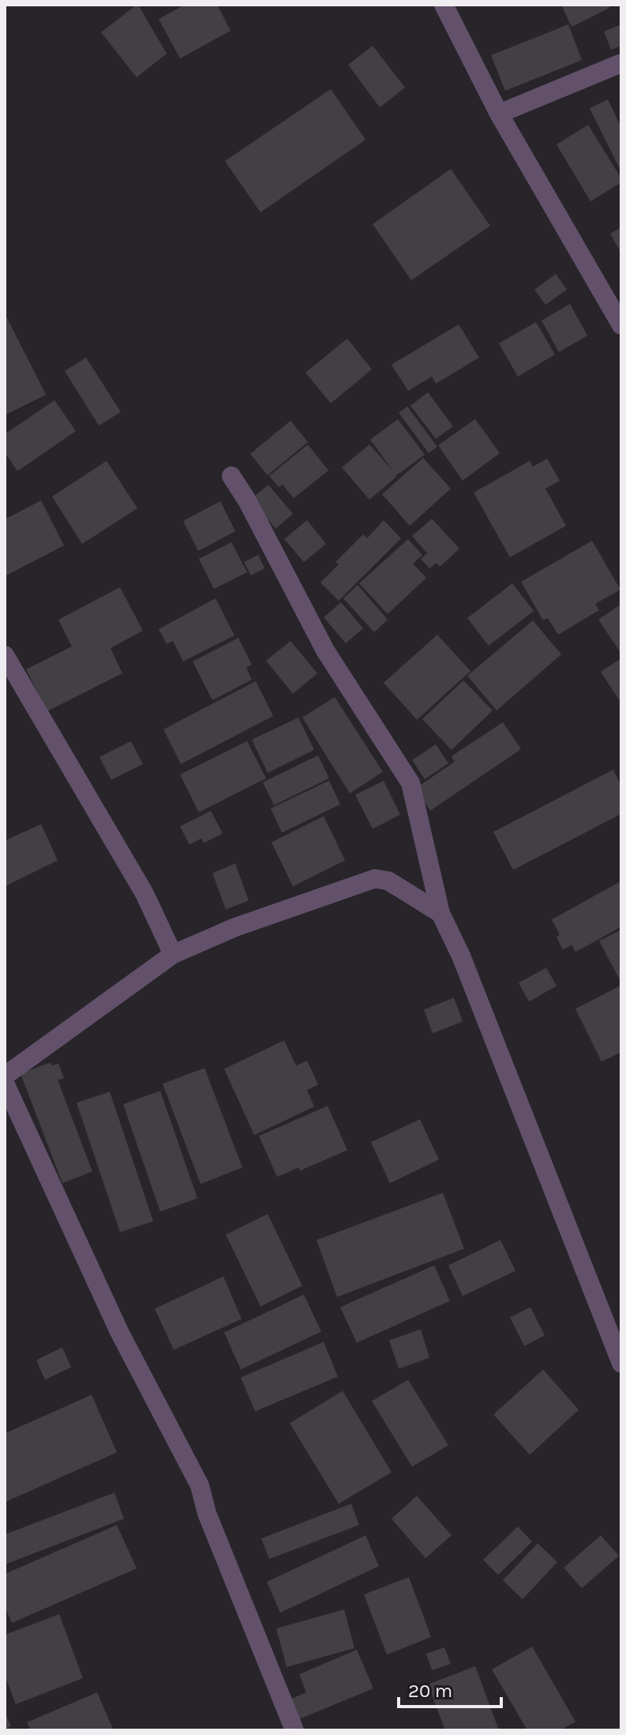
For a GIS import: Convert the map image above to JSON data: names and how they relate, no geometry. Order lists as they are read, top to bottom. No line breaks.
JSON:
{"scale_bar":"20 m"}
